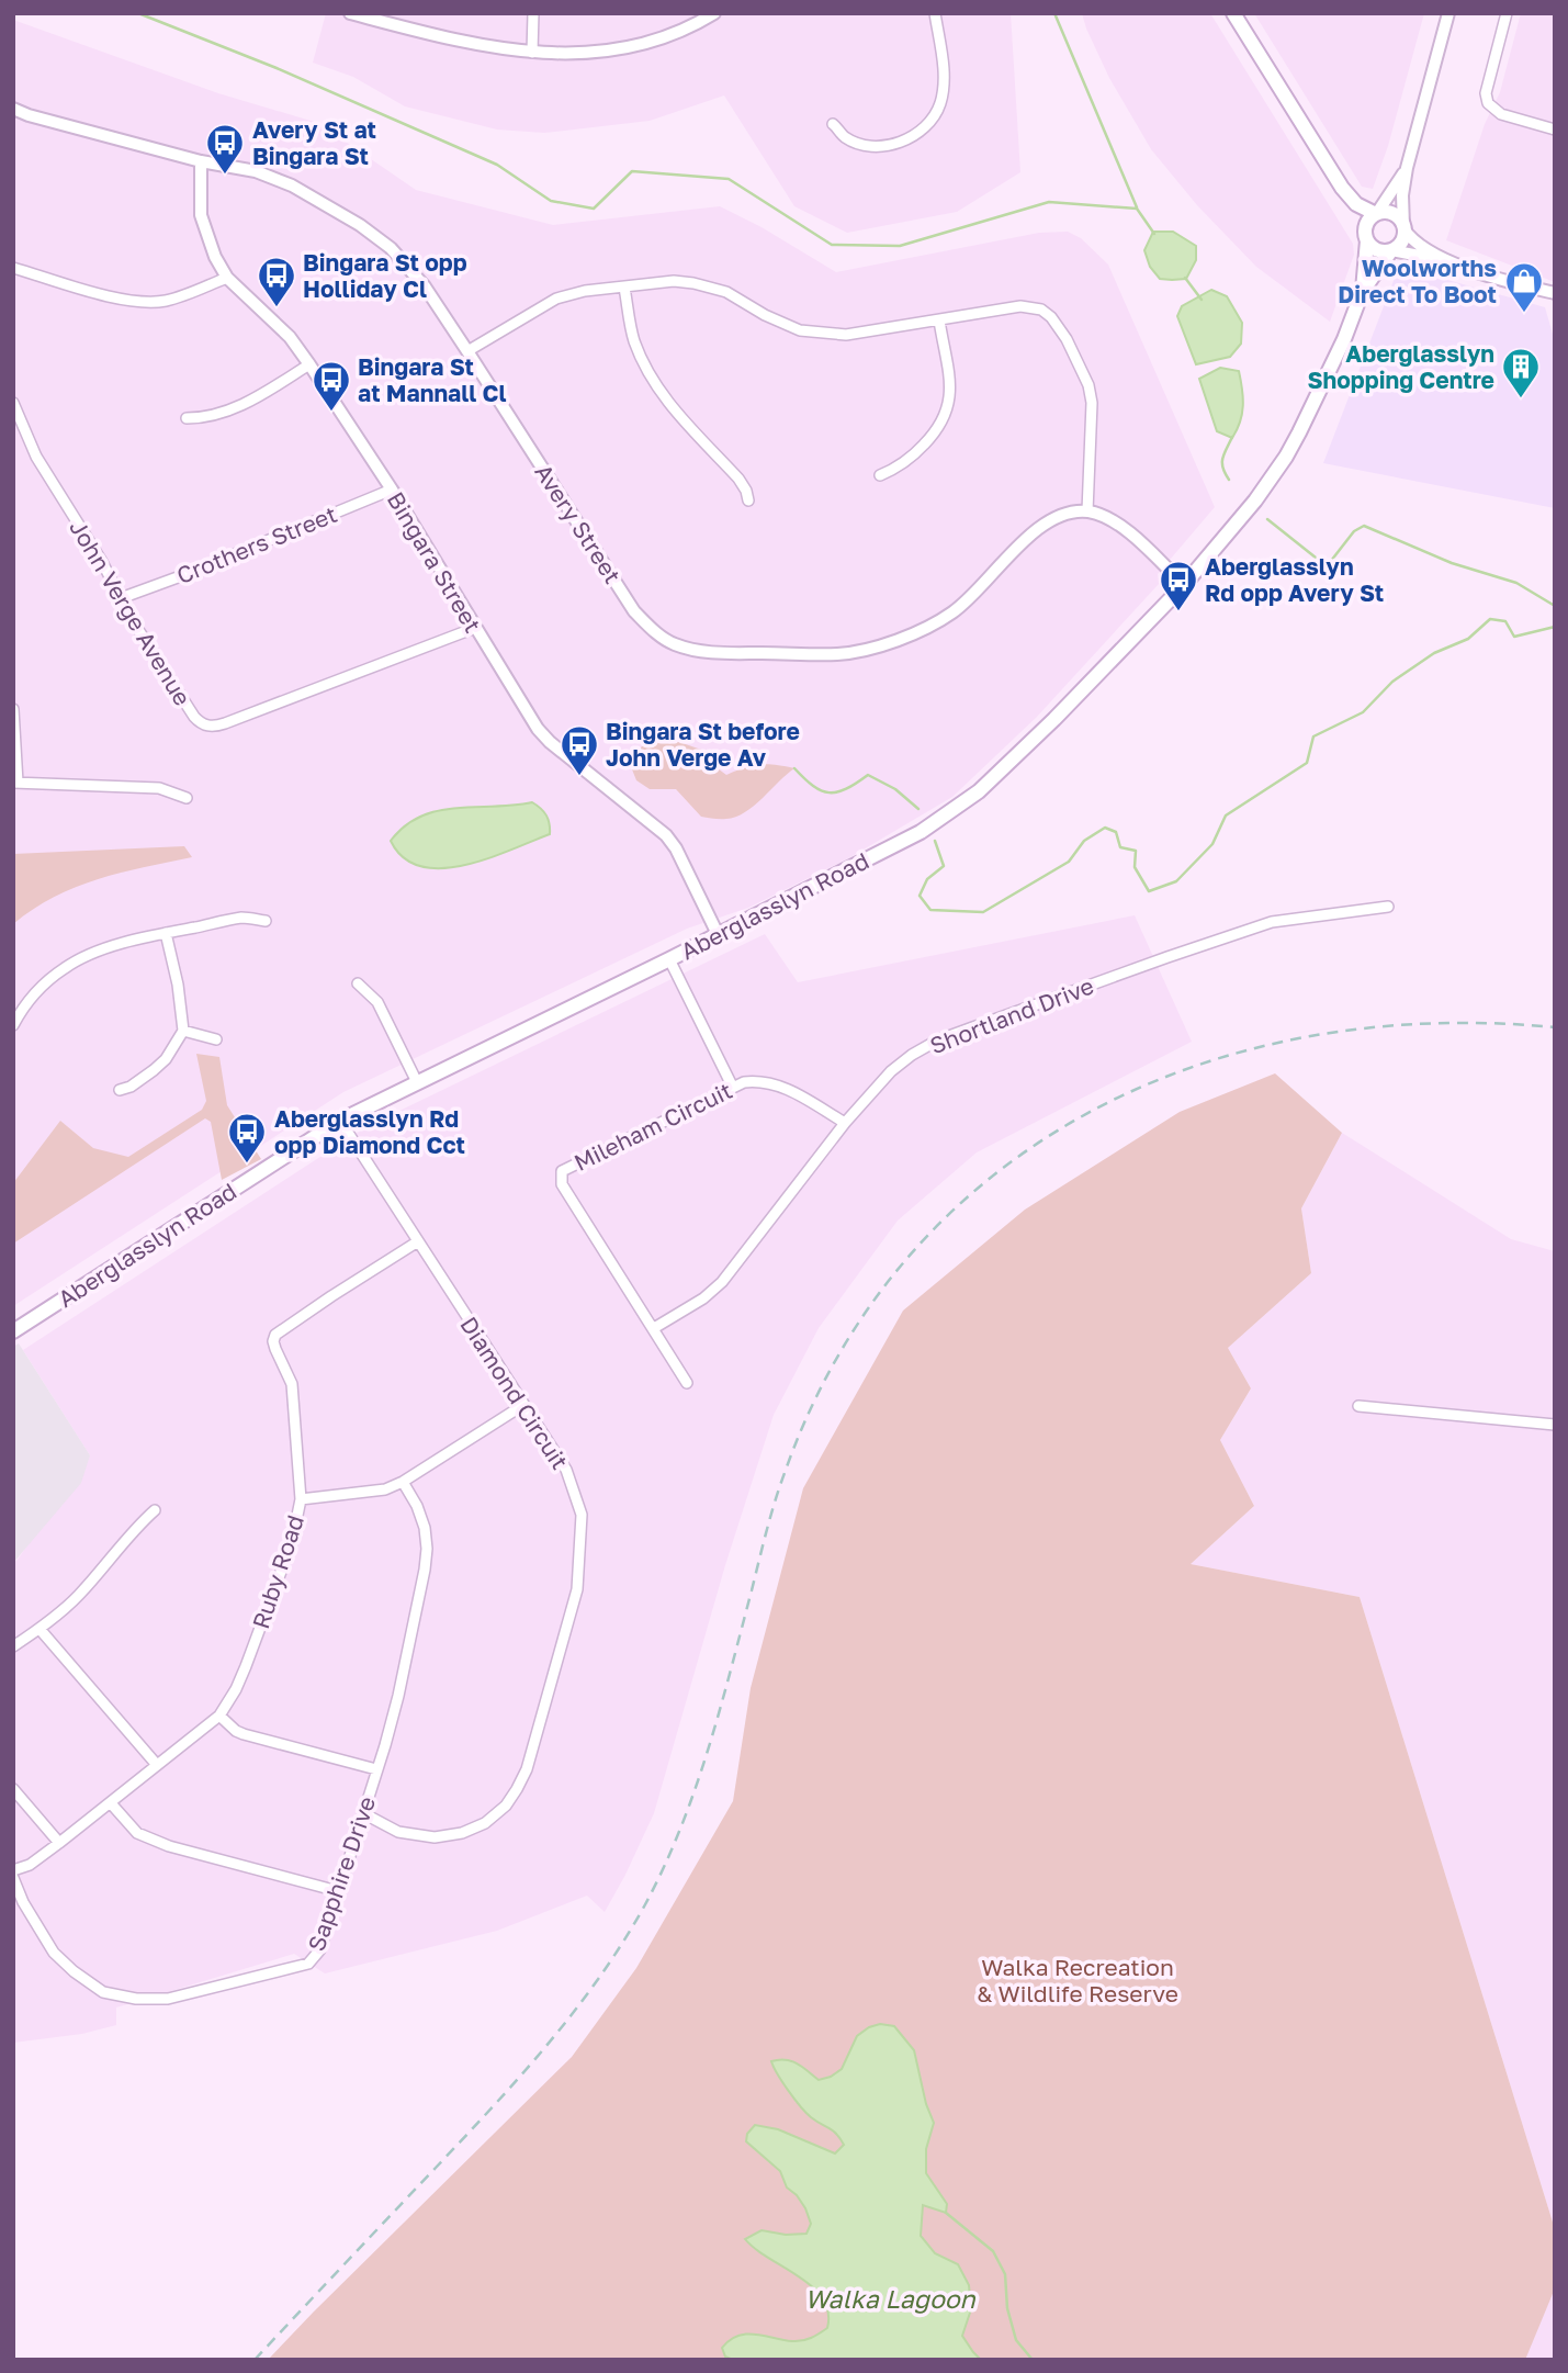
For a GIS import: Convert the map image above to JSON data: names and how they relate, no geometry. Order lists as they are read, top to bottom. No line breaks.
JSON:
{"streets":{"main road":["Aberglasslyn Road"],"street":["Avery Street","Crothers Street","Bingara Street","John Verge Avenue","Shortland Drive","Mileham Circuit","Diamond Circuit","Ruby Road","Sapphire Drive"]},"crossings":[["Avery Street","Bingara Street"],["Crothers Street","Bingara Street"],["Crothers Street","John Verge Avenue"],["Bingara Street","John Verge Avenue"],["Bingara Street","Aberglasslyn Road"],["Aberglasslyn Road","Diamond Circuit"],["Shortland Drive","Mileham Circuit"],["Diamond Circuit","Ruby Road"],["Diamond Circuit","Sapphire Drive"]],"water":["Walka Lagoon"],"parks":["Walka Recreation & Wildlife Reserve"],"places":{"bus stop":["Avery St at Bingara St","Bingara St opp Holliday Cl","Bingara St at Mannall Cl","Aberglasslyn Rd opp Avery St","Bingara St before John Verge Av","Aberglasslyn Rd opp Diamond Cct"],"shop":["Woolworths Direct To Boot"],"building":["Aberglasslyn Shopping Centre"]}}
